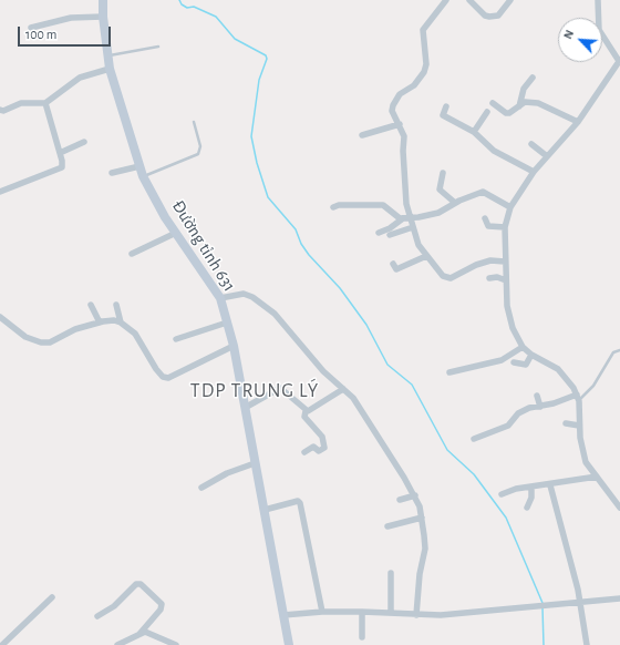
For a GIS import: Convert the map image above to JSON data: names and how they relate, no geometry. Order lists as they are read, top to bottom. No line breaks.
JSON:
{"streets":{"main road":["Đường tỉnh 631"]},"districts":["TDP TRUNG LÝ"],"scale_bar":"100 m","north":"top left"}
